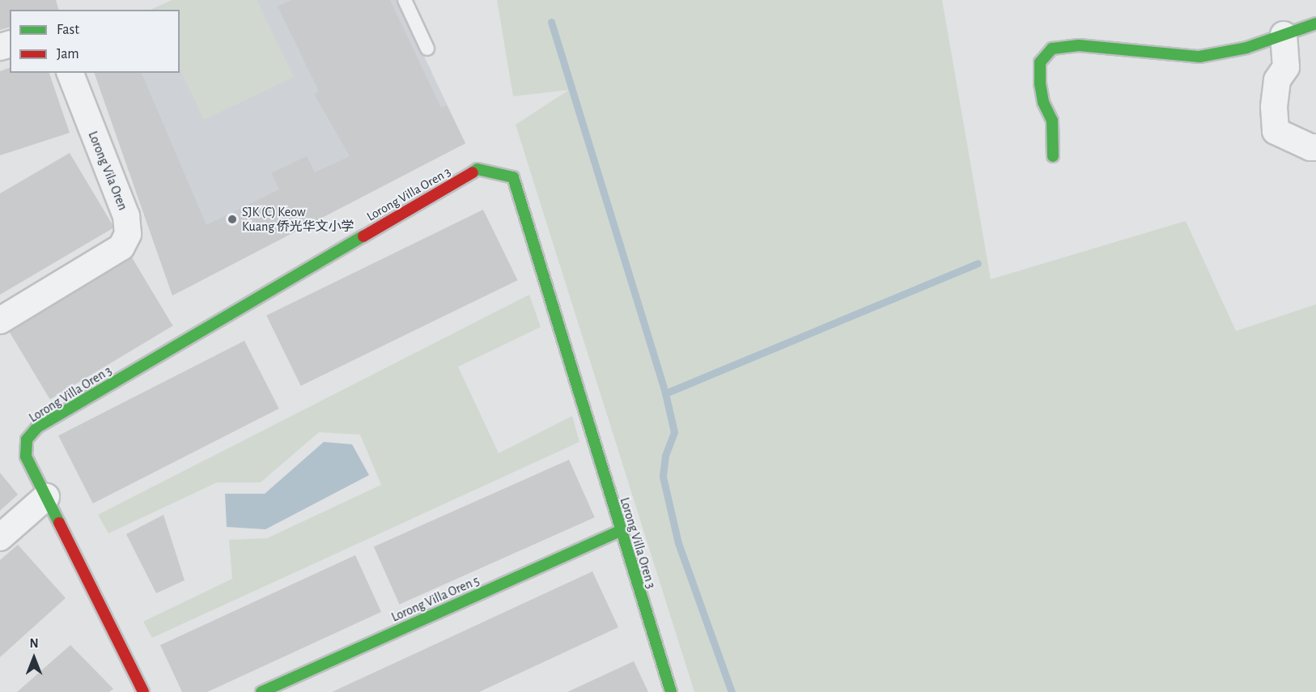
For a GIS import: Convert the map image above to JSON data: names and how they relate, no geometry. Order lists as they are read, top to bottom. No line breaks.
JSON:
{"streets":{"street":["Lorong Vila Oren","Lorong Villa Oren 3","Lorong Villa Oren 5"]},"crossings":[["Lorong Villa Oren 3","Lorong Villa Oren 5"]],"places":["SJK (C) Keow Kuang 侨光华文小学"],"legend":["Fast","Jam"],"north":"top"}
